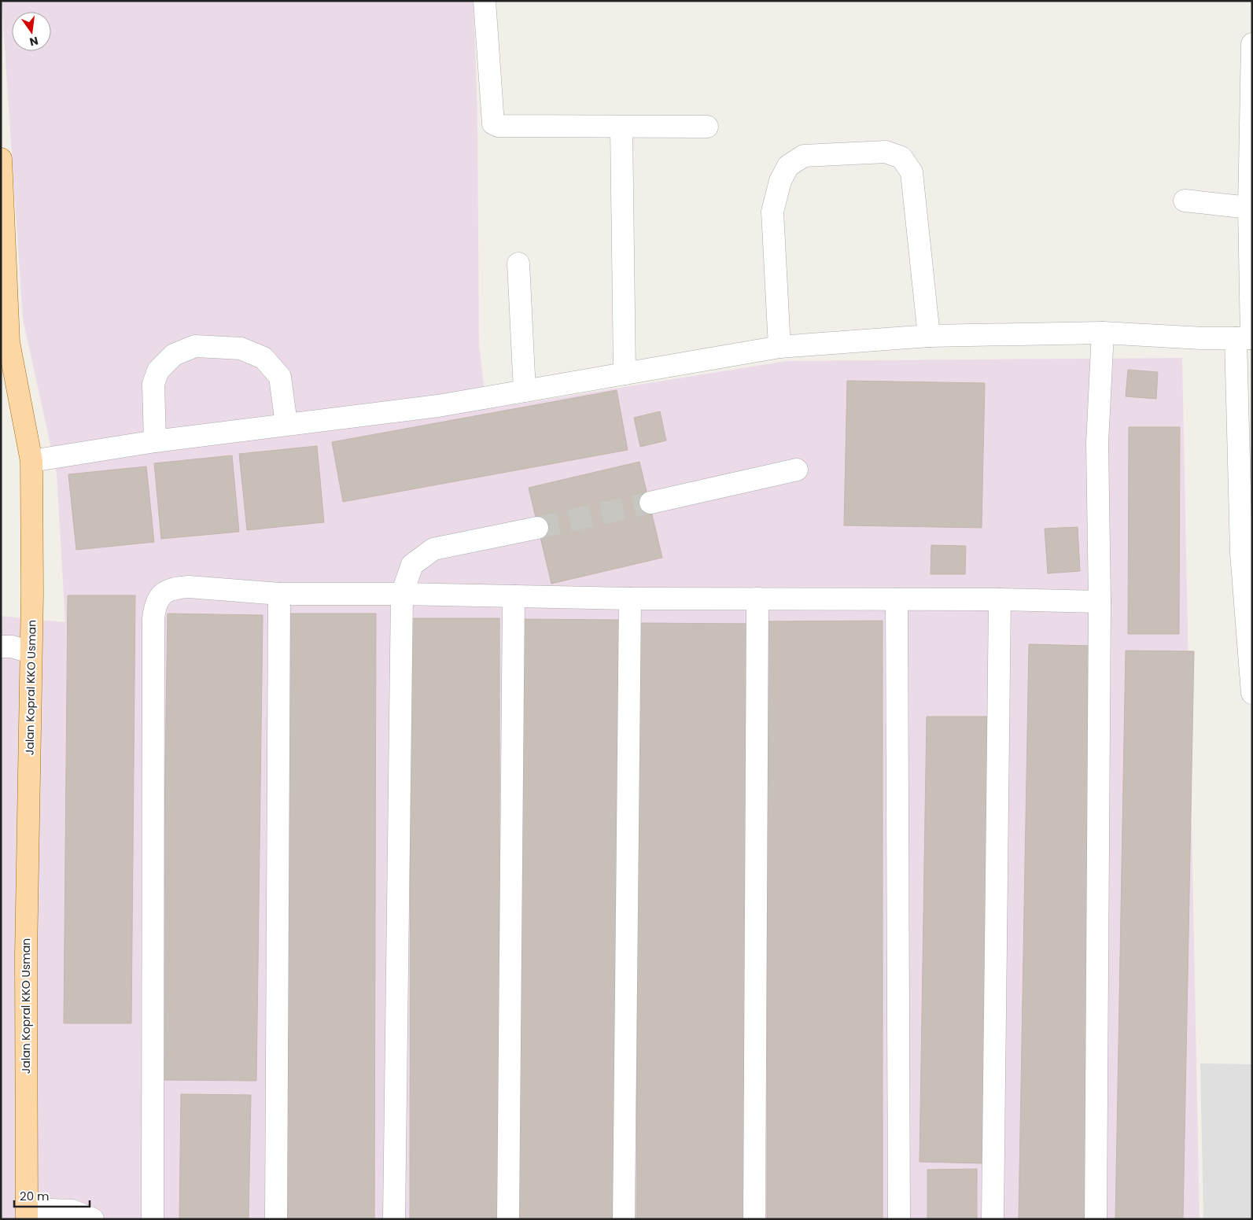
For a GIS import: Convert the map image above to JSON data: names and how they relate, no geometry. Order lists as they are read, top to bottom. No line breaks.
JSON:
{"streets":{"main road":["Jalan Kopral KKO Usman"]},"scale_bar":"20 m","north":"bottom"}
